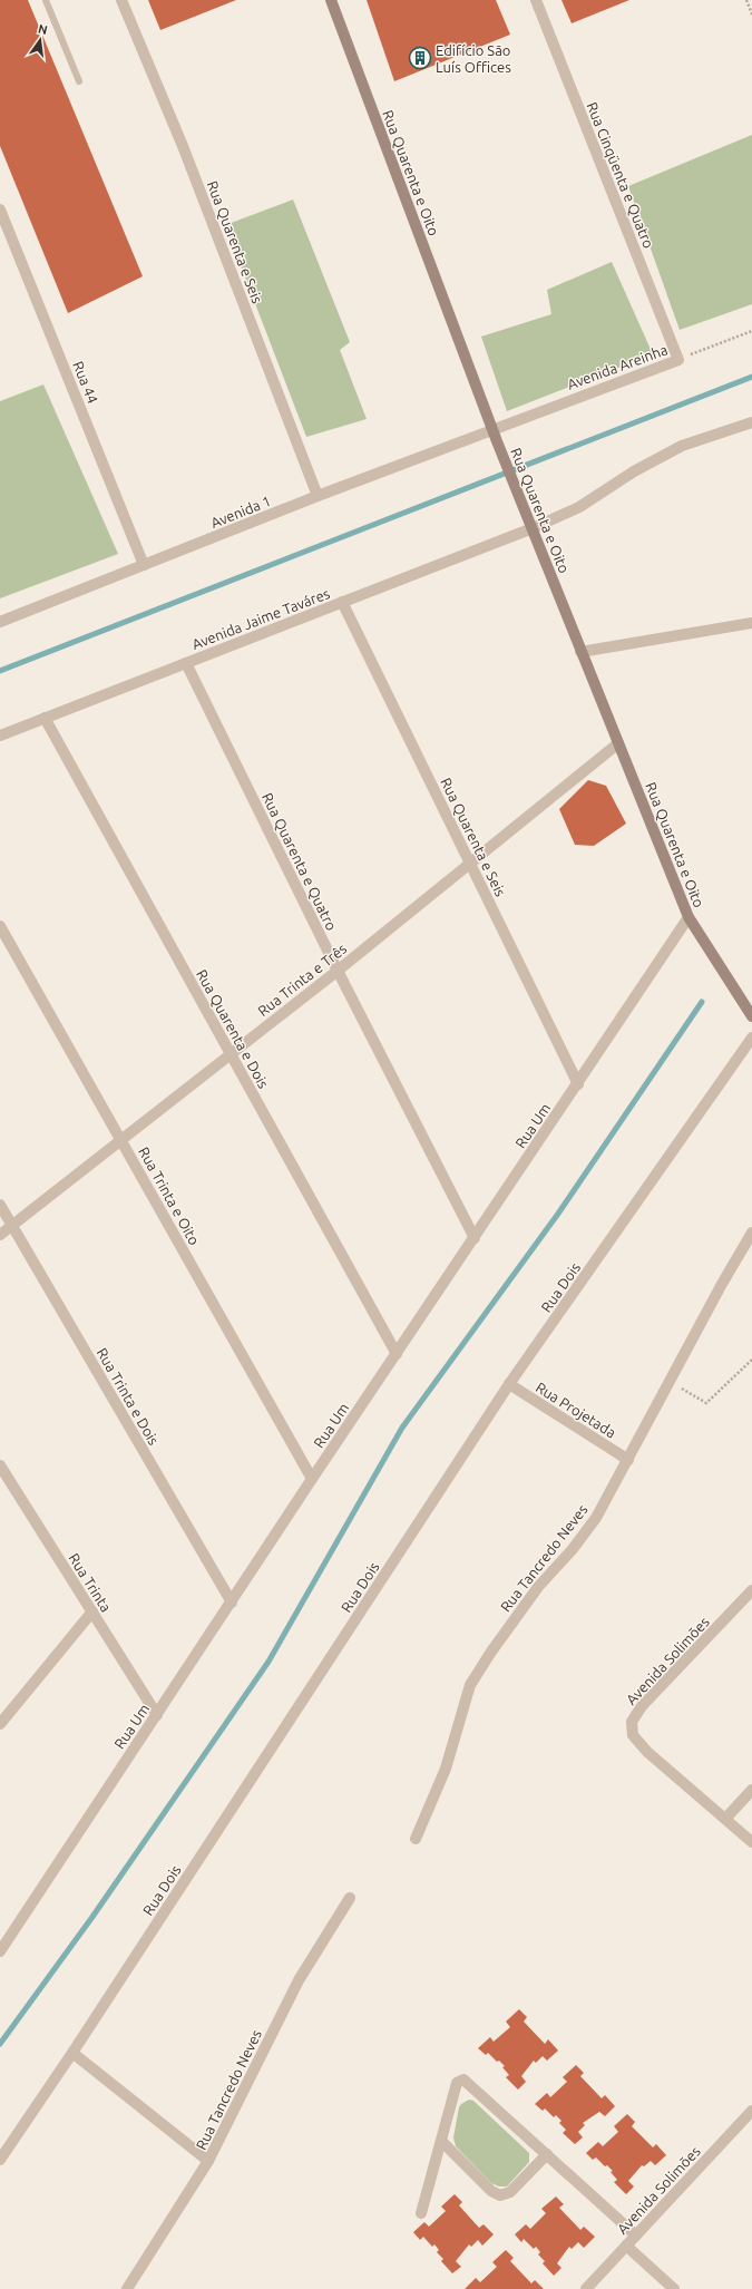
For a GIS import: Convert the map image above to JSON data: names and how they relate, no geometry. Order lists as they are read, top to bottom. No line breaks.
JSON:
{"streets":{"main road":["Rua Quarenta e Oito"],"street":["Rua Cinqüenta e Quatro","Rua Quarenta e Seis","Avenida Areinha","Rua 44","Avenida 1","Avenida Jaime Taváres","Rua Quarenta e Quatro","Rua Trinta e Três","Rua Quarenta e Dois","Rua Um","Rua Trinta e Oito","Rua Dois","Rua Trinta e Dois","Rua Projetada","Rua Tancredo Neves","Rua Trinta","Avenida Solimões"]},"crossings":[["Rua Quarenta e Oito","Avenida Areinha"],["Rua Quarenta e Oito","Avenida 1"],["Rua Quarenta e Oito","Avenida Jaime Taváres"],["Rua Quarenta e Oito","Rua Trinta e Três"],["Rua Quarenta e Oito","Rua Um"],["Rua Cinqüenta e Quatro","Avenida Areinha"],["Rua Quarenta e Seis","Avenida 1"],["Rua Quarenta e Seis","Avenida Jaime Taváres"],["Rua Quarenta e Seis","Rua Trinta e Três"],["Rua Quarenta e Seis","Rua Um"],["Avenida Areinha","Avenida 1"],["Rua 44","Avenida 1"],["Avenida Jaime Taváres","Rua Quarenta e Quatro"],["Avenida Jaime Taváres","Rua Quarenta e Dois"],["Rua Quarenta e Quatro","Rua Trinta e Três"],["Rua Quarenta e Quatro","Rua Um"],["Rua Trinta e Três","Rua Quarenta e Dois"],["Rua Trinta e Três","Rua Trinta e Oito"],["Rua Trinta e Três","Rua Trinta e Dois"],["Rua Quarenta e Dois","Rua Um"],["Rua Um","Rua Trinta e Oito"],["Rua Um","Rua Trinta e Dois"],["Rua Um","Rua Trinta"],["Rua Dois","Rua Projetada"],["Rua Projetada","Rua Tancredo Neves"]],"places":{"building":["Edifício São Luís Offices"]},"north":"top"}
